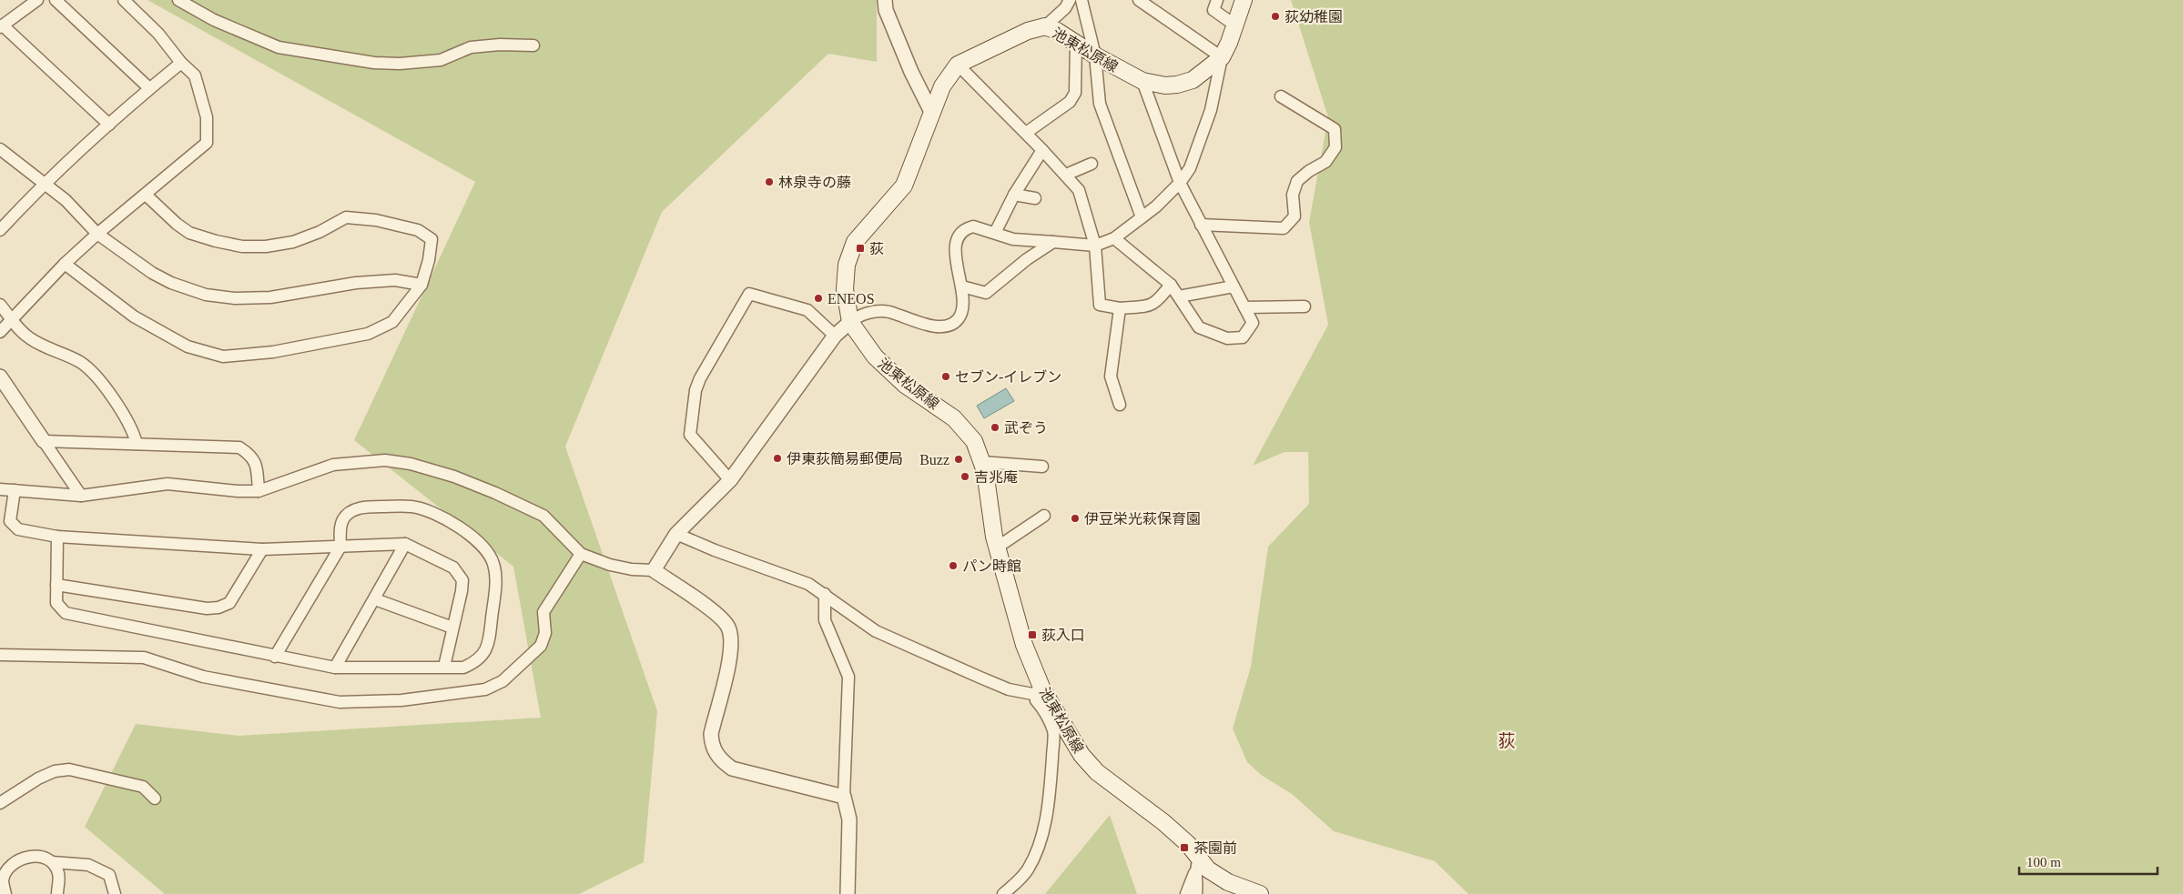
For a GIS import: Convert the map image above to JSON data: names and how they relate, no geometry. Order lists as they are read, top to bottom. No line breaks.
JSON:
{"streets":{"main road":["池東松原線"]},"districts":["荻"],"places":{"other":["荻幼稚園","林泉寺の藤","ENEOS","セブン-イレブン","武ぞう","伊東荻簡易郵便局","Buzz","吉兆庵","伊豆栄光萩保育園","パン時館"],"transit":["荻","荻入口","茶園前"]},"scale_bar":"100 m"}
